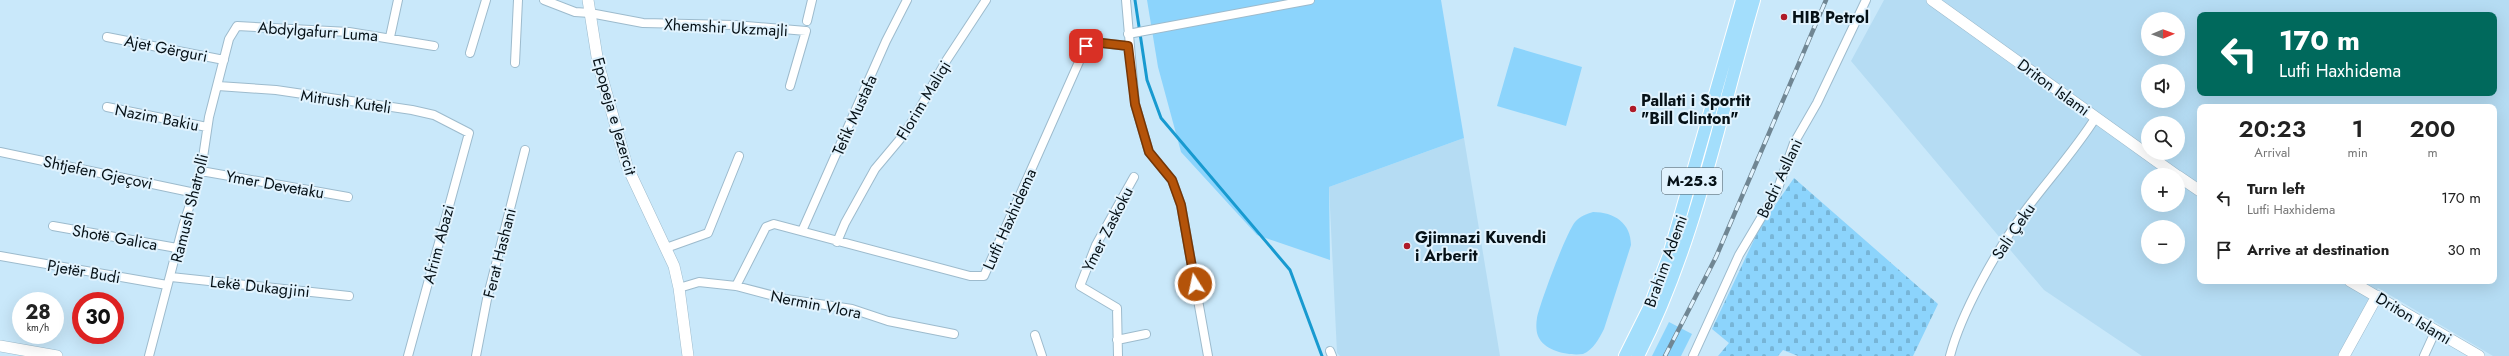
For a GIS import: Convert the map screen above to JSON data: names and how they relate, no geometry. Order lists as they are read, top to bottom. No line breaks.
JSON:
{"streets":{"main road":["M-25.3","Brahim Ademi"],"street":["Xhemshir Ukzmajli","Abdylgafurr Luma","Ajet Gërguri","Driton Islami","Florim Maliqi","Mitrush Kuteli","Tefik Mustafa","Epopeja e Jezercit","Nazim Bakiu","Shtjefen Gjeçovi","Bedri Asllani","Ymer Devetaku","Ramush Shatrolli","Lutfi Haxhidema","Ymer Zaskoku","Sali Çeku","Shotë Galica","Afrim Abazi","Ferat Hashani","Pjetër Budi","Lekë Dukagjini","Nermin Vlora"]},"crossings":[["Xhemshir Ukzmajli","Epopeja e Jezercit"],["Abdylgafurr Luma","Ajet Gërguri"],["Abdylgafurr Luma","Ramush Shatrolli"],["Ajet Gërguri","Ramush Shatrolli"],["Driton Islami","Sali Çeku"],["Florim Maliqi","Lutfi Haxhidema"],["Mitrush Kuteli","Ramush Shatrolli"],["Mitrush Kuteli","Afrim Abazi"],["Tefik Mustafa","Lutfi Haxhidema"],["Epopeja e Jezercit","Nermin Vlora"],["Nazim Bakiu","Ramush Shatrolli"],["Shtjefen Gjeçovi","Ramush Shatrolli"],["Ymer Devetaku","Ramush Shatrolli"],["Ramush Shatrolli","Shotë Galica"],["Ramush Shatrolli","Pjetër Budi"],["Ramush Shatrolli","Lekë Dukagjini"],["Lutfi Haxhidema","Nermin Vlora"]],"places":["HIB Petrol","Pallati i Sportit \"Bill Clinton\"","Gjimnazi Kuvendi i Arberit"],"north":"right","page":{"map_buttons":["+","−"],"turn":["170 m","Lutfi Haxhidema"],"eta":["20:23","Arrival","1","min","200","m"],"list":[{"name":"Turn left","note":"Lutfi Haxhidema","value":"170 m"},{"name":"Arrive at destination","value":"30 m"}],"speed":"28 km/h","limit":"30"}}
